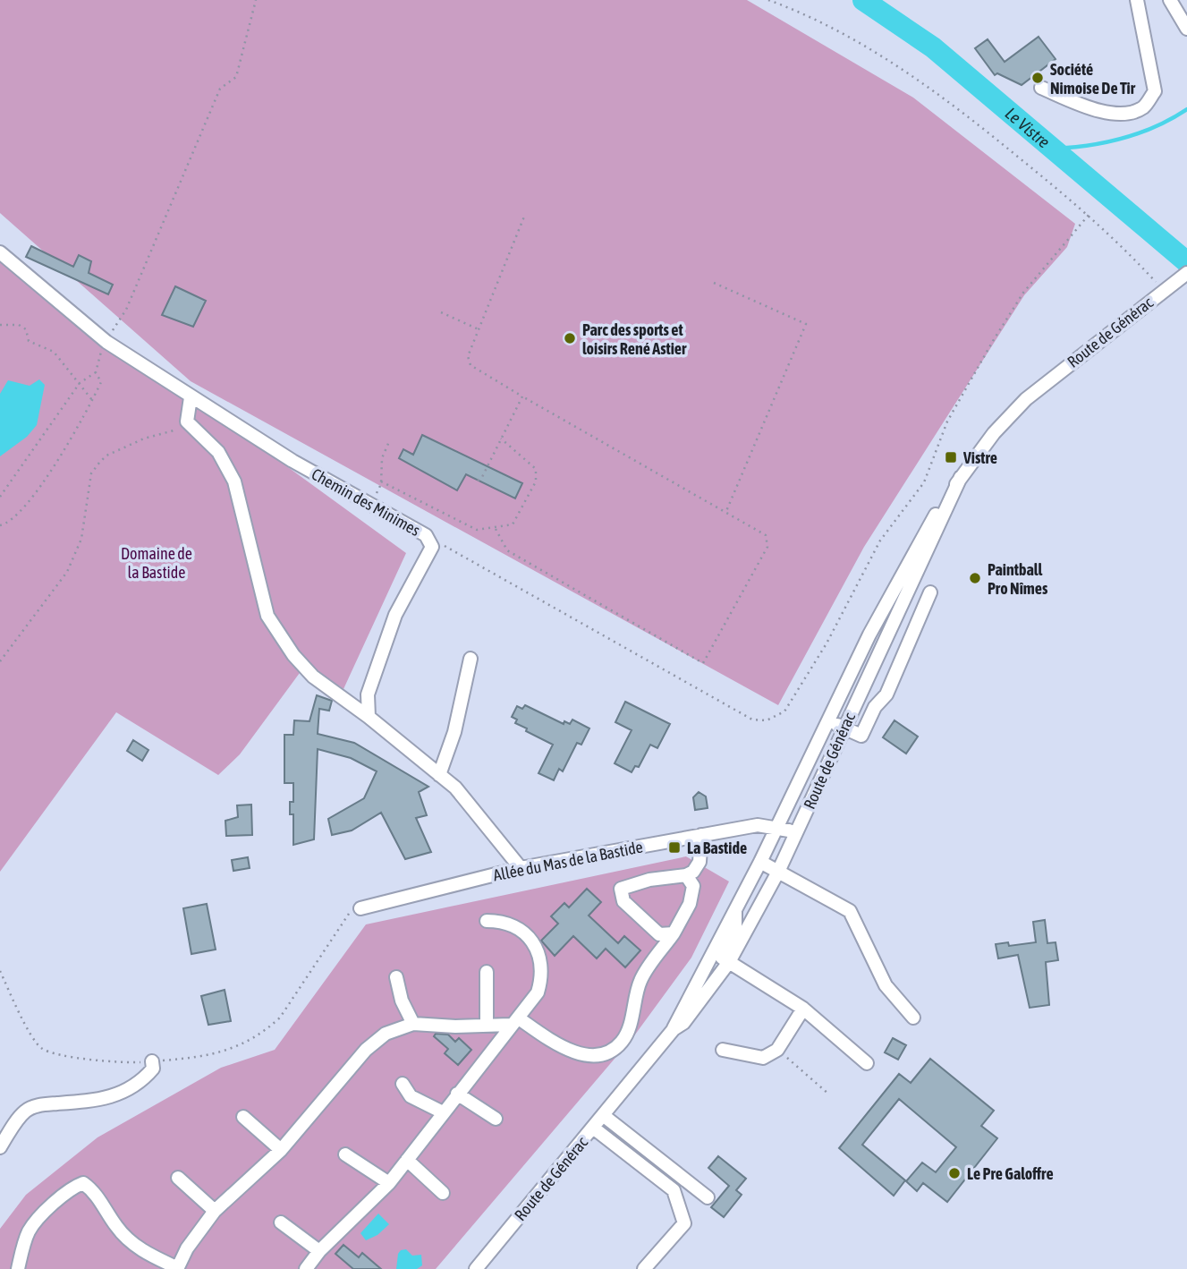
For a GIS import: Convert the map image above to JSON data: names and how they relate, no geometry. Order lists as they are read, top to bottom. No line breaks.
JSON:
{"streets":{"street":["Route de Générac","Chemin des Minimes","Allée du Mas de la Bastide"]},"crossings":[["Route de Générac","Allée du Mas de la Bastide"]],"water":["Le Vistre"],"parks":["Domaine de la Bastide"],"places":{"other":["Société Nimoise De Tir","Parc des sports et loisirs René Astier","Paintball Pro Nîmes","Le Pre Galoffre"],"transit":["Vistre","La Bastide"]}}
